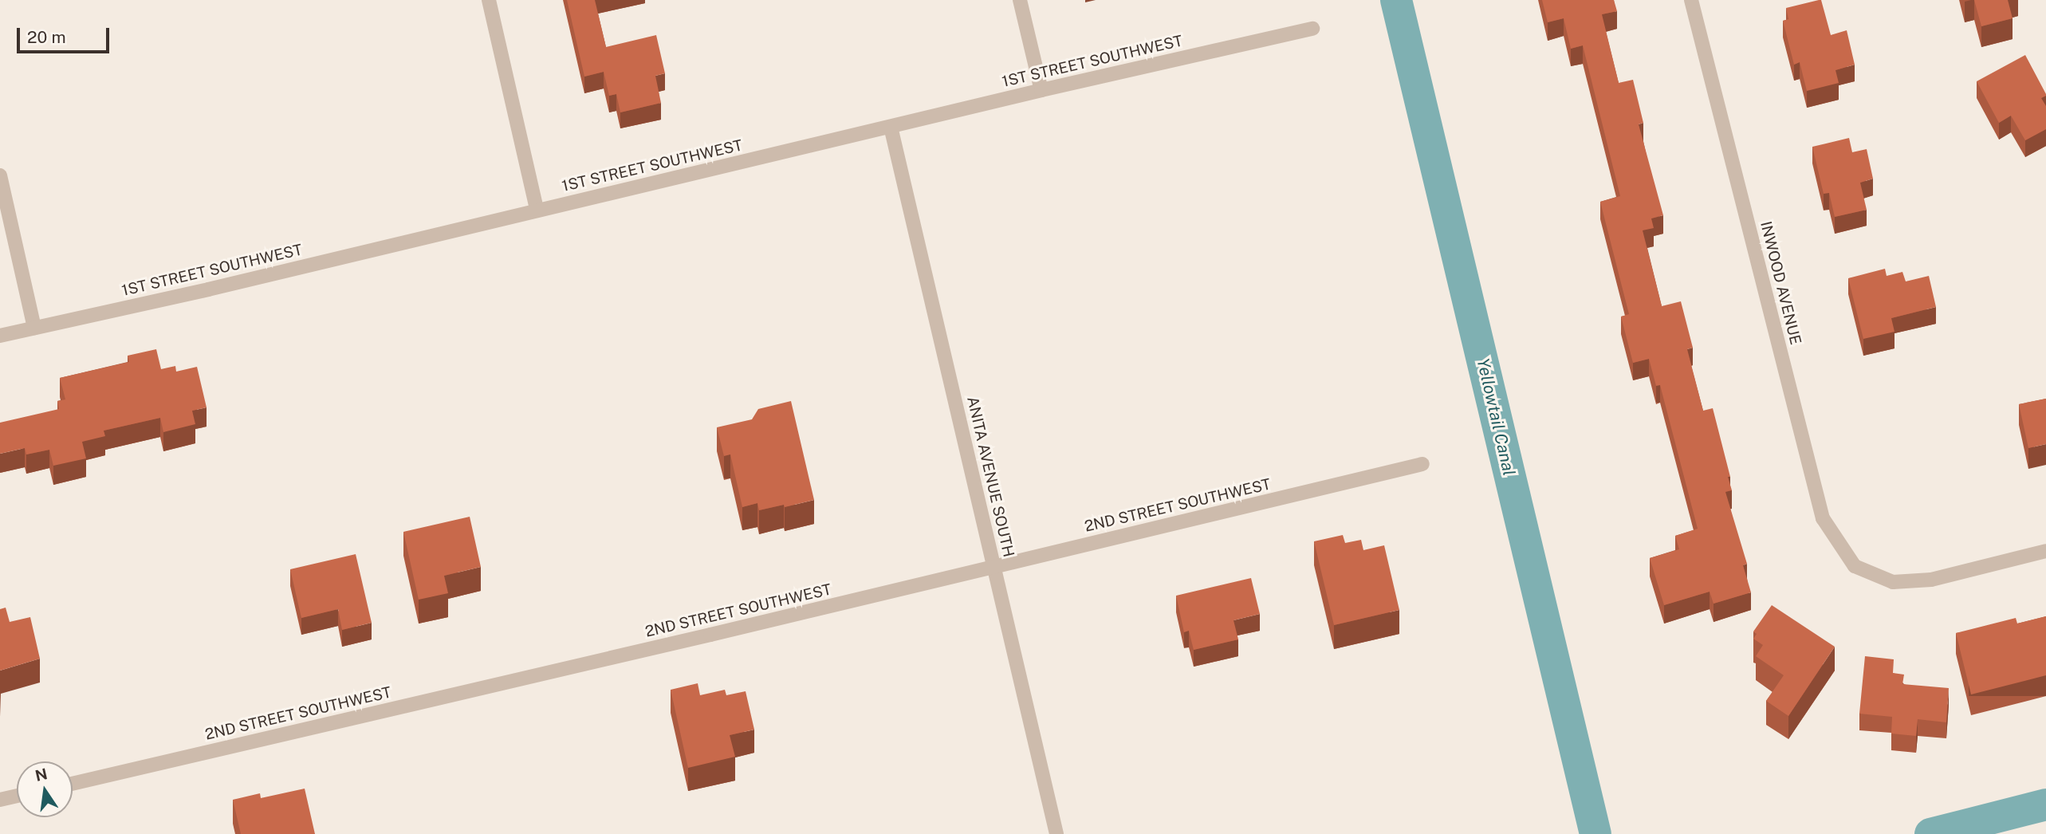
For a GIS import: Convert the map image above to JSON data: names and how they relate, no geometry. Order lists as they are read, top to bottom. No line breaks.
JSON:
{"streets":{"street":["1ST STREET SOUTHWEST","INWOOD AVENUE","ANITA AVENUE SOUTH","2ND STREET SOUTHWEST"]},"crossings":[["1ST STREET SOUTHWEST","ANITA AVENUE SOUTH"],["ANITA AVENUE SOUTH","2ND STREET SOUTHWEST"]],"water":["Yellowtail Canal"],"scale_bar":"20 m","north":"top"}
